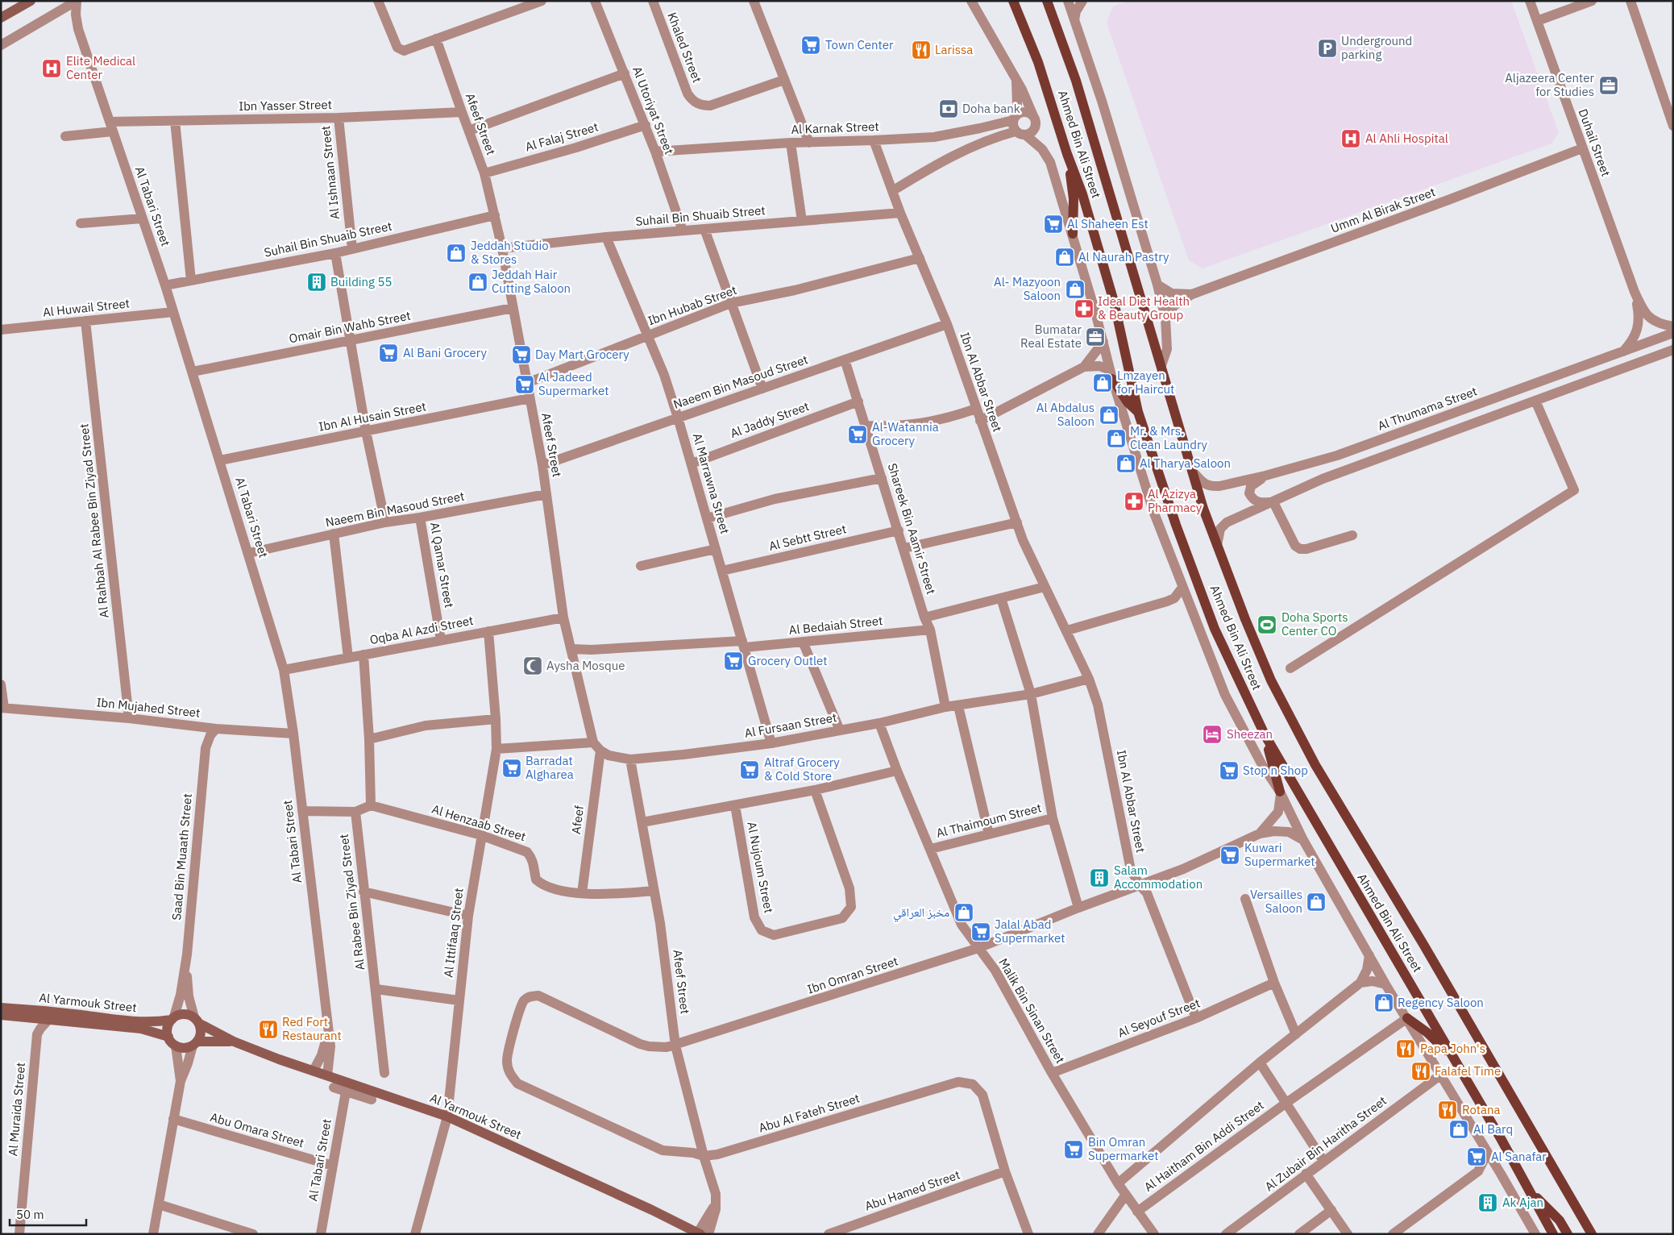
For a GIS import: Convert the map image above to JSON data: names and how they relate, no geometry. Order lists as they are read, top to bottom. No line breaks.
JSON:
{"streets":{"main road":["Ahmed Bin Ali Street"],"street":["Khaled Street","Ibn Yasser Street","Al Utoriyat Street","Afeef Street","Al Karnak Street","Al Falaj Street","Duhail Street","Al Ishnaan Street","Al Tabari Street","Umm Al Birak Street","Suhail Bin Shuaib Street","Ibn Hubab Street","Al Huwail Street","Omair Bin Wahb Street","Naeem Bin Masoud Street","Ibn Al Abbar Street","Al Thumama Street","Ibn Al Husain Street","Al Jaddy Street","Al Marrawna Street","Al Rahbah Al Rabee Bin Ziyad Street","Shareek Bin Aamir Street","Al Sebtt Street","Al Qamar Street","Al Bedaiah Street","Oqba Al Azdi Street","Ibn Mujahed Street","Al Fursaan Street","Afeef","Al Thaimoum Street","Al Henzaab Street","Saad Bin Muaath Street","Al Nujoum Street","Al Rabee Bin Ziyad Street","Al Ittifaaq Street","Ibn Omran Street","Al Yarmouk Street","Malik Bin Sinan Street","Al Seyouf Street","Al Muraida Street","Abu Al Fateh Street","Abu Omara Street","Al Zubair Bin Haritha Street","Al Haitham Bin Addi Street","Abu Hamed Street"]},"crossings":[["Ibn Yasser Street","Afeef Street"],["Ibn Yasser Street","Al Ishnaan Street"],["Ibn Yasser Street","Al Tabari Street"],["Al Utoriyat Street","Al Karnak Street"],["Al Utoriyat Street","Al Falaj Street"],["Al Utoriyat Street","Suhail Bin Shuaib Street"],["Afeef Street","Al Falaj Street"],["Afeef Street","Suhail Bin Shuaib Street"],["Afeef Street","Ibn Hubab Street"],["Afeef Street","Omair Bin Wahb Street"],["Afeef Street","Naeem Bin Masoud Street"],["Afeef Street","Ibn Al Husain Street"],["Afeef Street","Al Bedaiah Street"],["Afeef Street","Oqba Al Azdi Street"],["Afeef Street","Al Fursaan Street"],["Afeef Street","Afeef"],["Afeef Street","Al Henzaab Street"],["Afeef Street","Ibn Omran Street"],["Afeef Street","Al Yarmouk Street"],["Afeef Street","Abu Al Fateh Street"],["Al Karnak Street","Ibn Al Abbar Street"],["Duhail Street","Umm Al Birak Street"],["Duhail Street","Al Thumama Street"],["Ahmed Bin Ali Street","Al Thumama Street"],["Al Ishnaan Street","Suhail Bin Shuaib Street"],["Al Tabari Street","Suhail Bin Shuaib Street"],["Al Tabari Street","Al Huwail Street"],["Al Tabari Street","Omair Bin Wahb Street"],["Al Tabari Street","Naeem Bin Masoud Street"],["Al Tabari Street","Ibn Al Husain Street"],["Al Tabari Street","Oqba Al Azdi Street"],["Al Tabari Street","Ibn Mujahed Street"],["Al Tabari Street","Al Yarmouk Street"],["Al Tabari Street","Abu Omara Street"],["Suhail Bin Shuaib Street","Ibn Al Abbar Street"],["Suhail Bin Shuaib Street","Al Marrawna Street"],["Ibn Hubab Street","Ibn Al Abbar Street"],["Ibn Hubab Street","Al Marrawna Street"],["Al Huwail Street","Al Rahbah Al Rabee Bin Ziyad Street"],["Naeem Bin Masoud Street","Ibn Al Abbar Street"],["Naeem Bin Masoud Street","Al Marrawna Street"],["Naeem Bin Masoud Street","Shareek Bin Aamir Street"],["Naeem Bin Masoud Street","Al Qamar Street"],["Ibn Al Abbar Street","Al Fursaan Street"],["Ibn Al Abbar Street","Ibn Omran Street"],["Ibn Al Abbar Street","Al Seyouf Street"],["Al Jaddy Street","Al Marrawna Street"],["Al Jaddy Street","Shareek Bin Aamir Street"],["Al Marrawna Street","Al Sebtt Street"],["Al Marrawna Street","Al Bedaiah Street"],["Al Marrawna Street","Al Fursaan Street"],["Al Rahbah Al Rabee Bin Ziyad Street","Ibn Mujahed Street"],["Shareek Bin Aamir Street","Al Sebtt Street"],["Shareek Bin Aamir Street","Al Bedaiah Street"],["Shareek Bin Aamir Street","Al Fursaan Street"],["Al Qamar Street","Oqba Al Azdi Street"],["Oqba Al Azdi Street","Al Ittifaaq Street"],["Ibn Mujahed Street","Saad Bin Muaath Street"],["Al Fursaan Street","Afeef"],["Al Fursaan Street","Al Ittifaaq Street"],["Al Fursaan Street","Malik Bin Sinan Street"],["Afeef","Al Henzaab Street"],["Al Thaimoum Street","Malik Bin Sinan Street"],["Al Henzaab Street","Al Ittifaaq Street"],["Saad Bin Muaath Street","Al Yarmouk Street"],["Al Ittifaaq Street","Al Yarmouk Street"],["Ibn Omran Street","Malik Bin Sinan Street"],["Ibn Omran Street","Abu Al Fateh Street"],["Malik Bin Sinan Street","Al Seyouf Street"],["Malik Bin Sinan Street","Al Haitham Bin Addi Street"],["Abu Al Fateh Street","Abu Hamed Street"]],"places":{"supermarket":["Town Center","Al Shaheen Est","Al Bani Grocery","Day Mart Grocery","Al Jadeed Supermarket","Al-Watannia Grocery","Grocery Outlet","Barradat Algharea","Altraf Grocery & Cold Store","Stop n Shop","Kuwari Supermarket","Jalal Abad Supermarket","Bin Omran Supermarket","Al Sanafar"],"parking":["Underground parking"],"restaurant":["Larissa","Red Fort Restaurant","Papa John's","Falafel Time","Rotana"],"hospital":["Elite Medical Center","Al Ahli Hospital"],"office":["Aljazeera Center for Studies","Bumatar Real Estate"],"bank":["Doha bank"],"shop":["Jeddah Studio & Stores","Al Naurah Pastry","Jeddah Hair Cutting Saloon","Al- Mazyoon Saloon","Lmzayen for Haircut","Al Abdalus Saloon","Mr. & Mrs. Clean Laundry","Al Tharya Saloon","Versailles Saloon","مخبز العراقي","Regency Saloon","Al Barq"],"building":["Building 55","Salam Accommodation","Ak Ajan"],"pharmacy":["Ideal Diet Health & Beauty Group","Al Azizya Pharmacy"],"sports":["Doha Sports Center CO"],"mosque":["Aysha Mosque"],"hotel":["Sheezan"]},"scale_bar":"50 m"}
